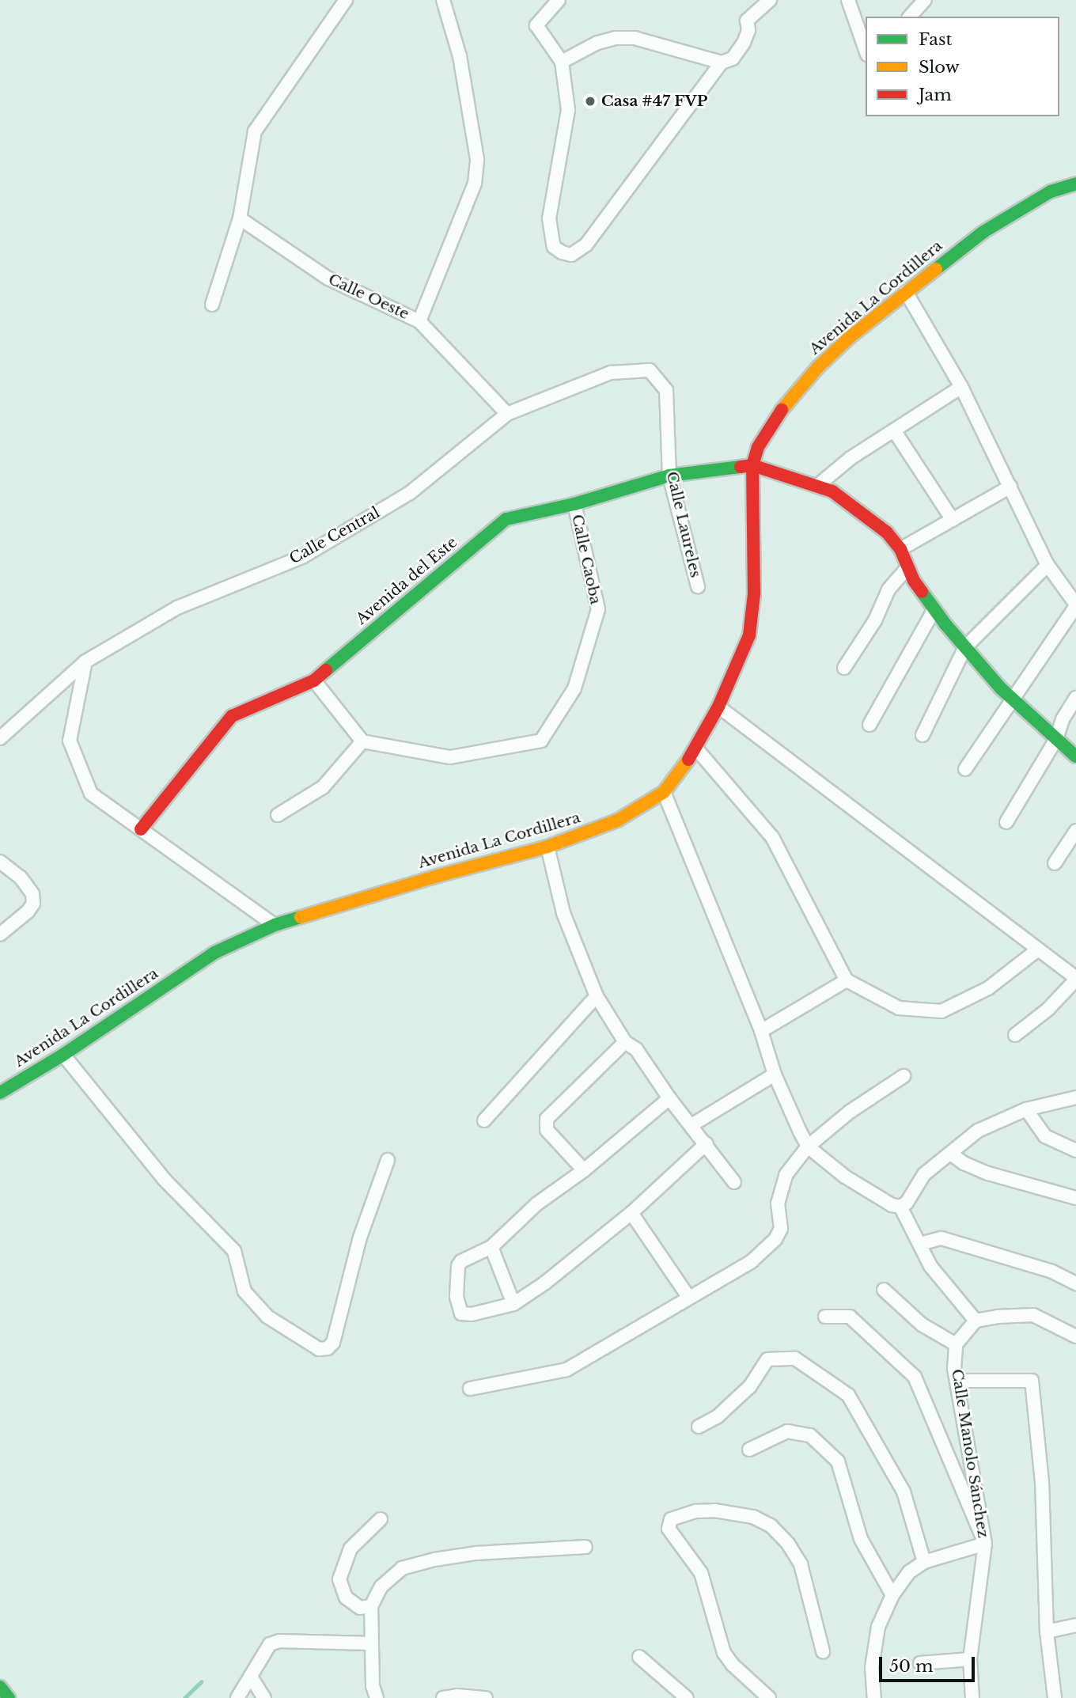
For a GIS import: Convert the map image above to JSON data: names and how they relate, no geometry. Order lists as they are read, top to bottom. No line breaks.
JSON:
{"streets":{"main road":["Avenida La Cordillera","Avenida del Este"],"street":["Calle Oeste","Calle Laureles","Calle Central","Calle Caoba","Calle Manolo Sánchez"]},"crossings":[["Calle Oeste","Calle Central"],["Avenida La Cordillera","Avenida del Este"],["Calle Laureles","Calle Central"],["Calle Laureles","Avenida del Este"],["Calle Caoba","Avenida del Este"]],"places":["Casa #47 FVP"],"legend":["Fast","Slow","Jam"],"scale_bar":"50 m"}
